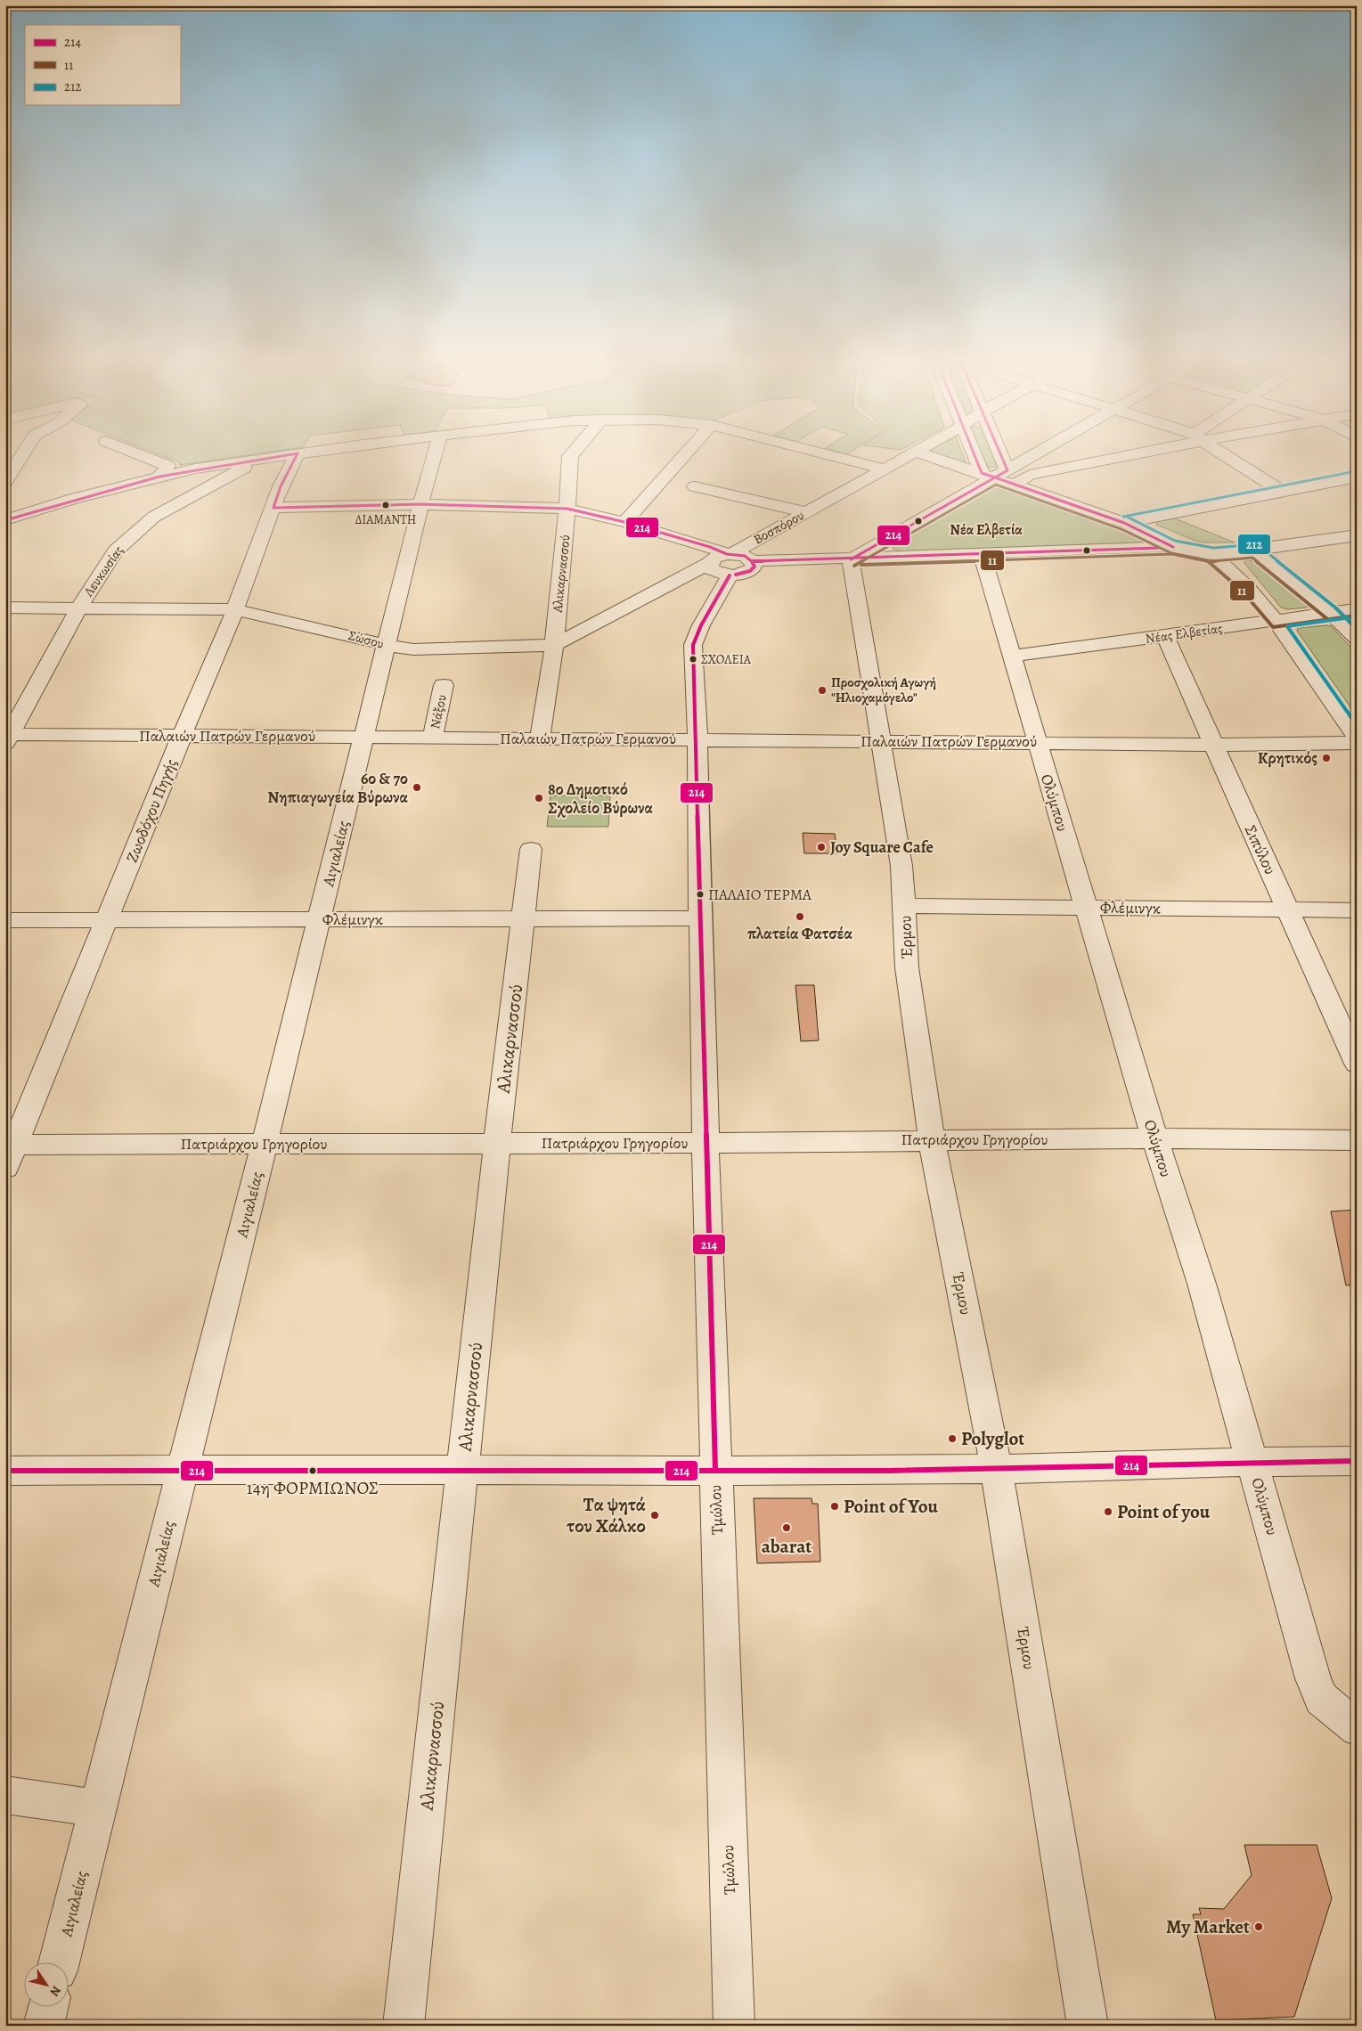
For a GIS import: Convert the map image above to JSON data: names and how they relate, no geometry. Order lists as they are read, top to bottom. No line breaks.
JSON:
{"streets":{"street":["Βοσπόρου","Λευκωσίας","Αλικαρνασσού","Νέας Ελβετίας","Σώσου","Νάξου","Παλαιών Πατρών Γερμανού","Ολύμπου","Ζωοδόχου Πηγής","Σιπύλου","Αιγιαλείας","Φλέμινγκ","Έρμου","Πατριάρχου Γρηγορίου","Τμώλου"]},"crossings":[["Βοσπόρου","Σώσου"],["Βοσπόρου","Τμώλου"],["Λευκωσίας","Σώσου"],["Λευκωσίας","Παλαιών Πατρών Γερμανού"],["Αλικαρνασσού","Σώσου"],["Αλικαρνασσού","Παλαιών Πατρών Γερμανού"],["Αλικαρνασσού","Φλέμινγκ"],["Αλικαρνασσού","Πατριάρχου Γρηγορίου"],["Νέας Ελβετίας","Ολύμπου"],["Νέας Ελβετίας","Σιπύλου"],["Σώσου","Ζωοδόχου Πηγής"],["Σώσου","Αιγιαλείας"],["Σώσου","Τμώλου"],["Νάξου","Παλαιών Πατρών Γερμανού"],["Παλαιών Πατρών Γερμανού","Ολύμπου"],["Παλαιών Πατρών Γερμανού","Ζωοδόχου Πηγής"],["Παλαιών Πατρών Γερμανού","Σιπύλου"],["Παλαιών Πατρών Γερμανού","Αιγιαλείας"],["Παλαιών Πατρών Γερμανού","Έρμου"],["Παλαιών Πατρών Γερμανού","Τμώλου"],["Ολύμπου","Φλέμινγκ"],["Ολύμπου","Πατριάρχου Γρηγορίου"],["Ζωοδόχου Πηγής","Φλέμινγκ"],["Ζωοδόχου Πηγής","Πατριάρχου Γρηγορίου"],["Σιπύλου","Φλέμινγκ"],["Αιγιαλείας","Φλέμινγκ"],["Αιγιαλείας","Πατριάρχου Γρηγορίου"],["Φλέμινγκ","Έρμου"],["Φλέμινγκ","Τμώλου"],["Έρμου","Πατριάρχου Γρηγορίου"],["Πατριάρχου Γρηγορίου","Τμώλου"]],"districts":["Νέα Ελβετία"],"places":["ΔΙΑΜΑΝΤΗ","ΣΧΟΛΕΙΑ","Προσχολική Αγωγή \"Ηλιοχαμόγελο\"","Κρητικός","6ο & 7ο Νηπιαγωγεία Βύρωνα","8ο Δημοτικό Σχολείο Βύρωνα","Joy Square Cafe","ΠΑΛΑΙΟ ΤΕΡΜΑ","πλατεία Φατσέα","Polyglot","14η ΦΟΡΜΙΩΝΟΣ","Point of You","Point of you","Τα ψητά του Χάλκο","abarat","My Market"],"lines":["transit line 214","transit line 212","transit line 11"],"legend":["214","11","212"],"north":"bottom right"}
